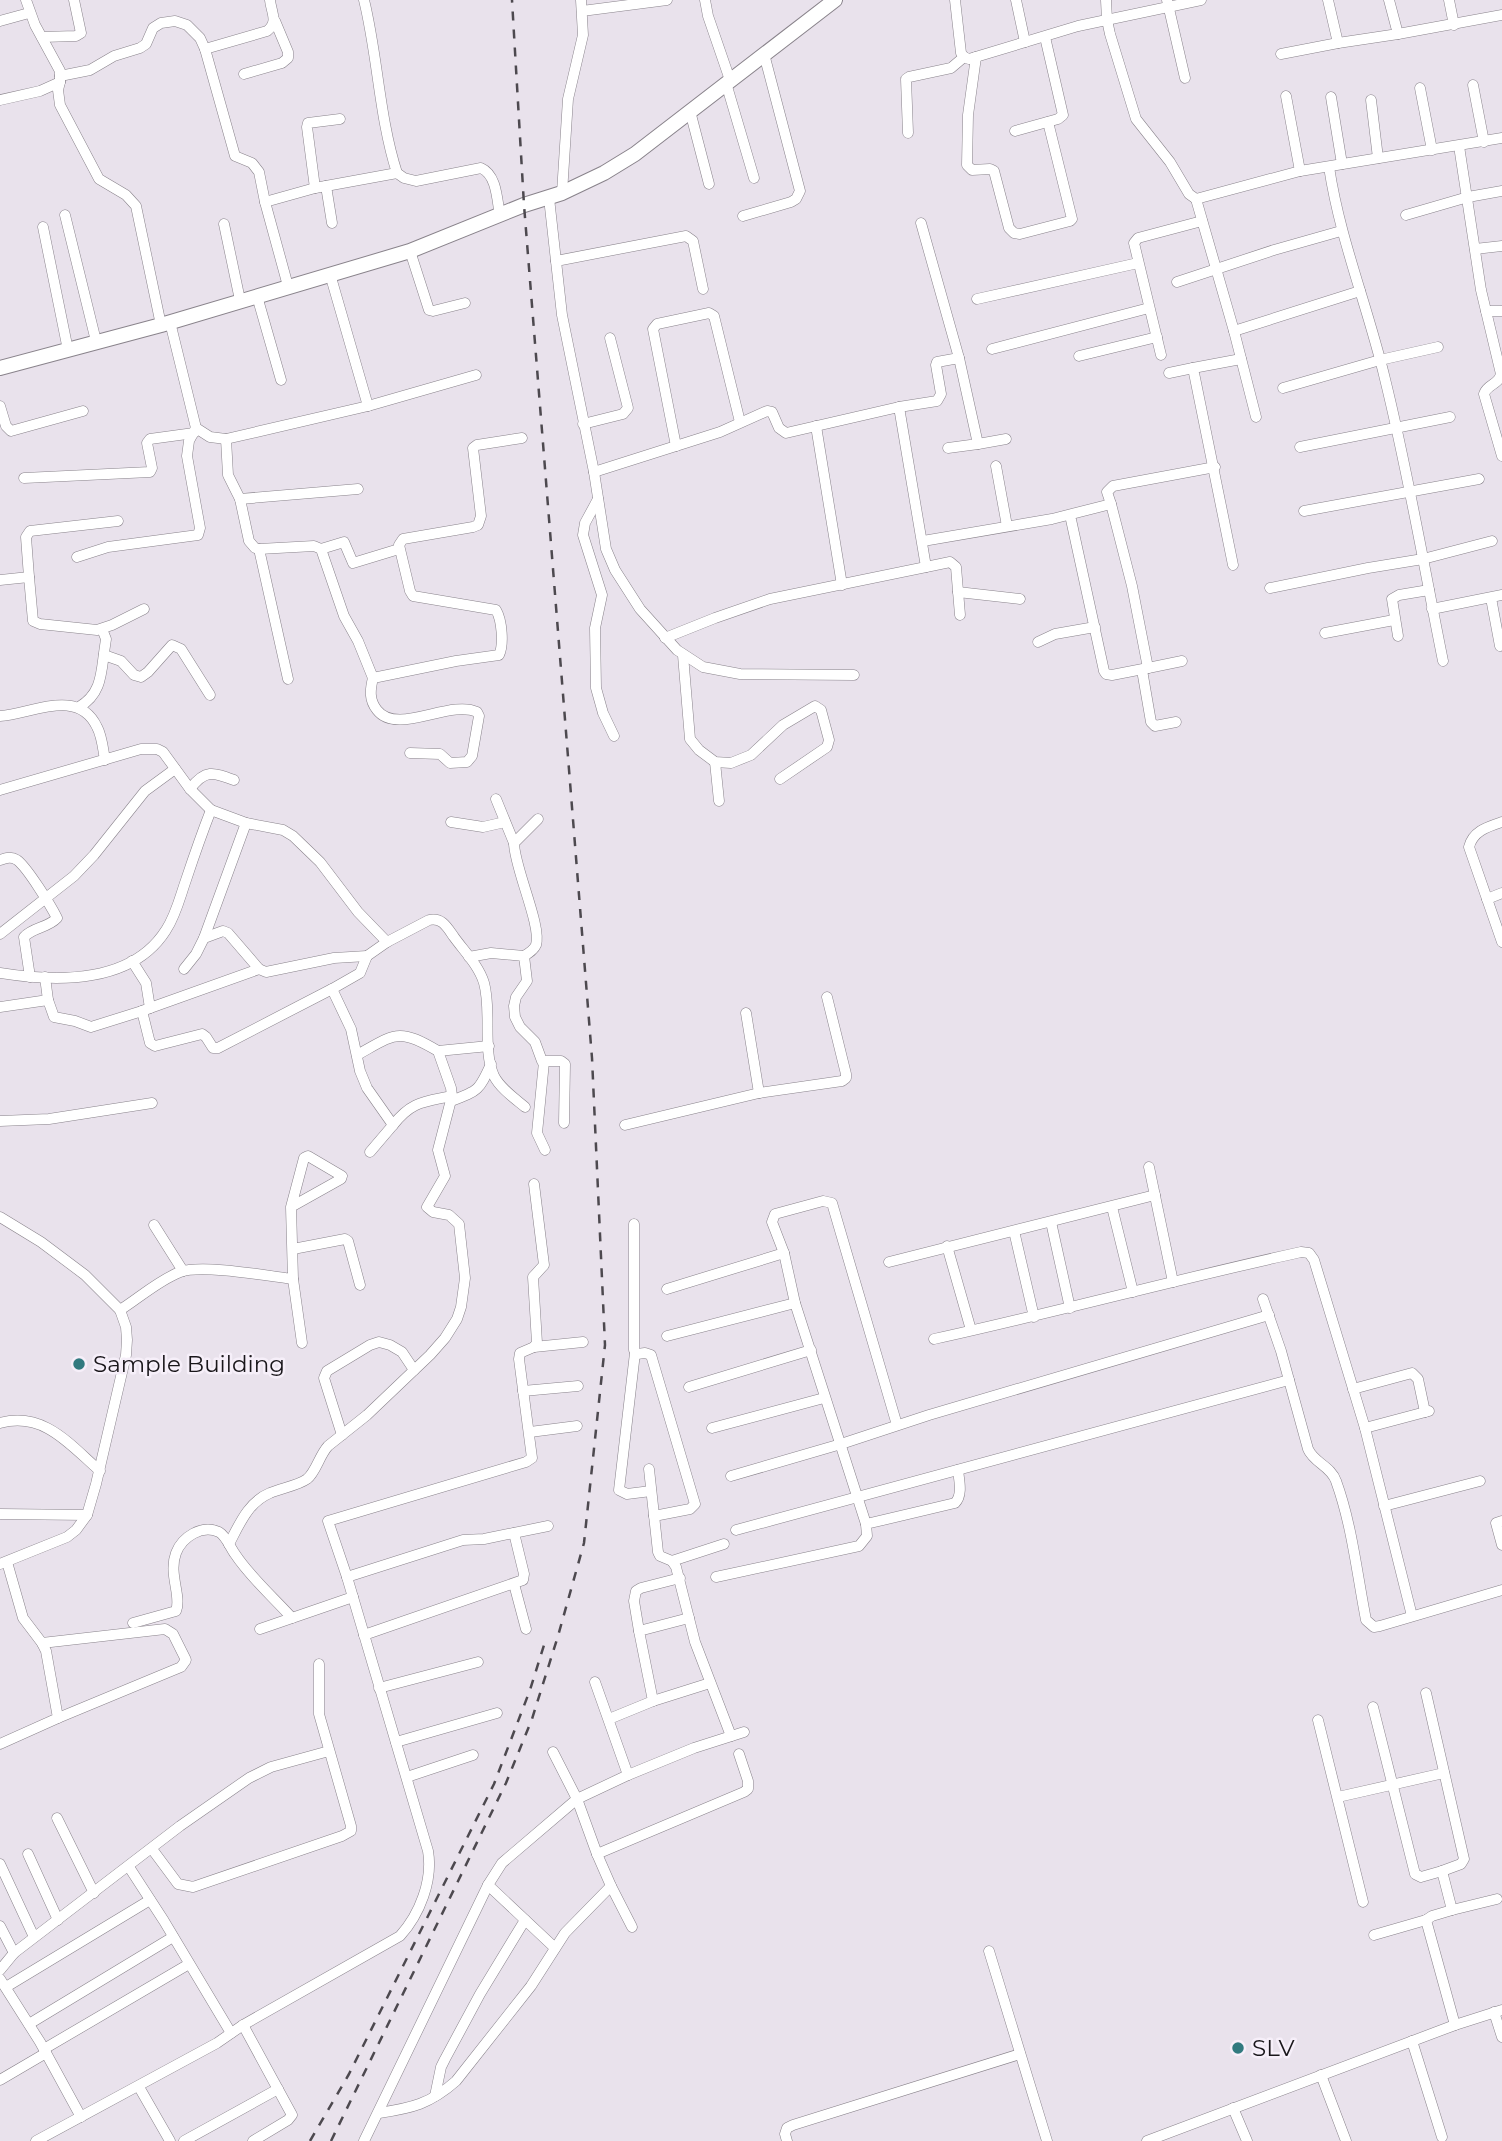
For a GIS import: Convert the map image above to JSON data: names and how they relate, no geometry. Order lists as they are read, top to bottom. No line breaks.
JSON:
{"places":["Sample Building","SLV"]}
